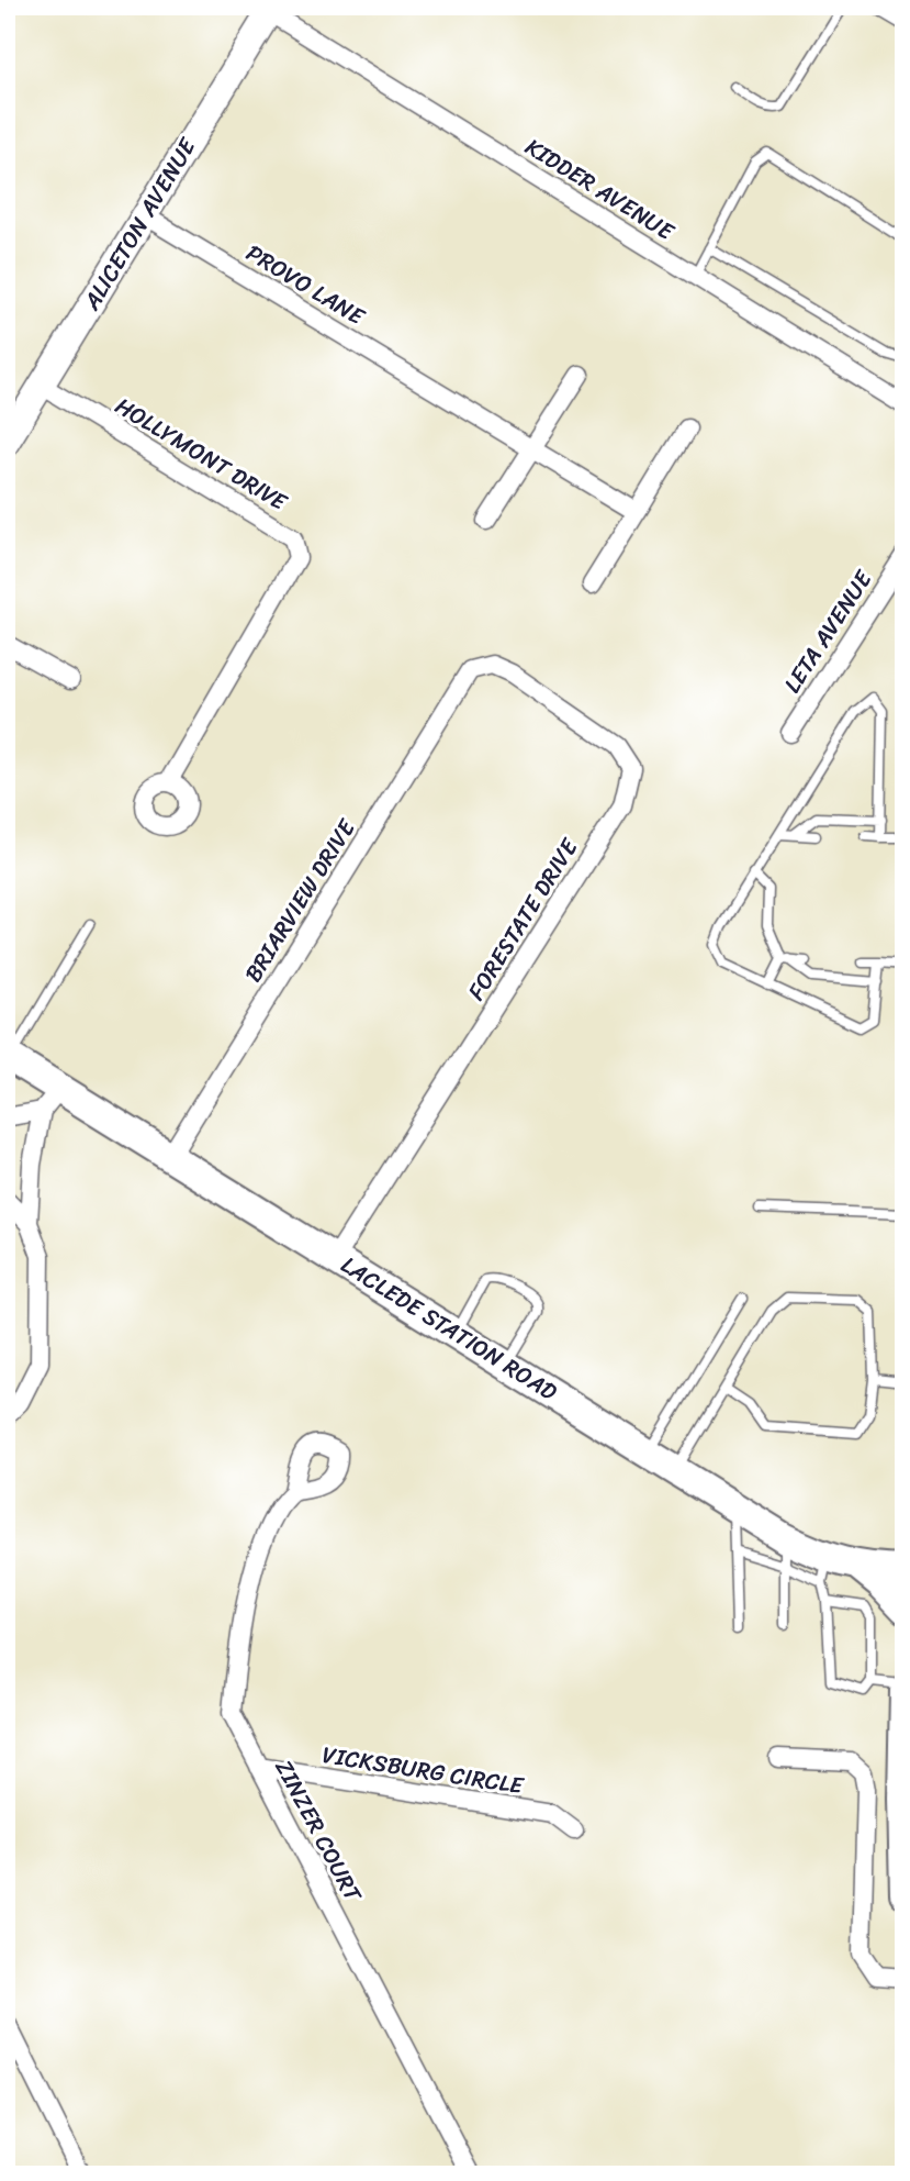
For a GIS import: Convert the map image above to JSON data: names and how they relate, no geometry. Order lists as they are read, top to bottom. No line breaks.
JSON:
{"streets":{"main road":["LACLEDE STATION ROAD"],"street":["KIDDER AVENUE","ALICETON AVENUE","PROVO LANE","HOLLYMONT DRIVE","LETA AVENUE","BRIARVIEW DRIVE","FORESTATE DRIVE","VICKSBURG CIRCLE","ZINZER COURT"]},"crossings":[["KIDDER AVENUE","ALICETON AVENUE"],["ALICETON AVENUE","PROVO LANE"],["ALICETON AVENUE","HOLLYMONT DRIVE"],["BRIARVIEW DRIVE","FORESTATE DRIVE"],["BRIARVIEW DRIVE","LACLEDE STATION ROAD"],["FORESTATE DRIVE","LACLEDE STATION ROAD"],["VICKSBURG CIRCLE","ZINZER COURT"]]}
